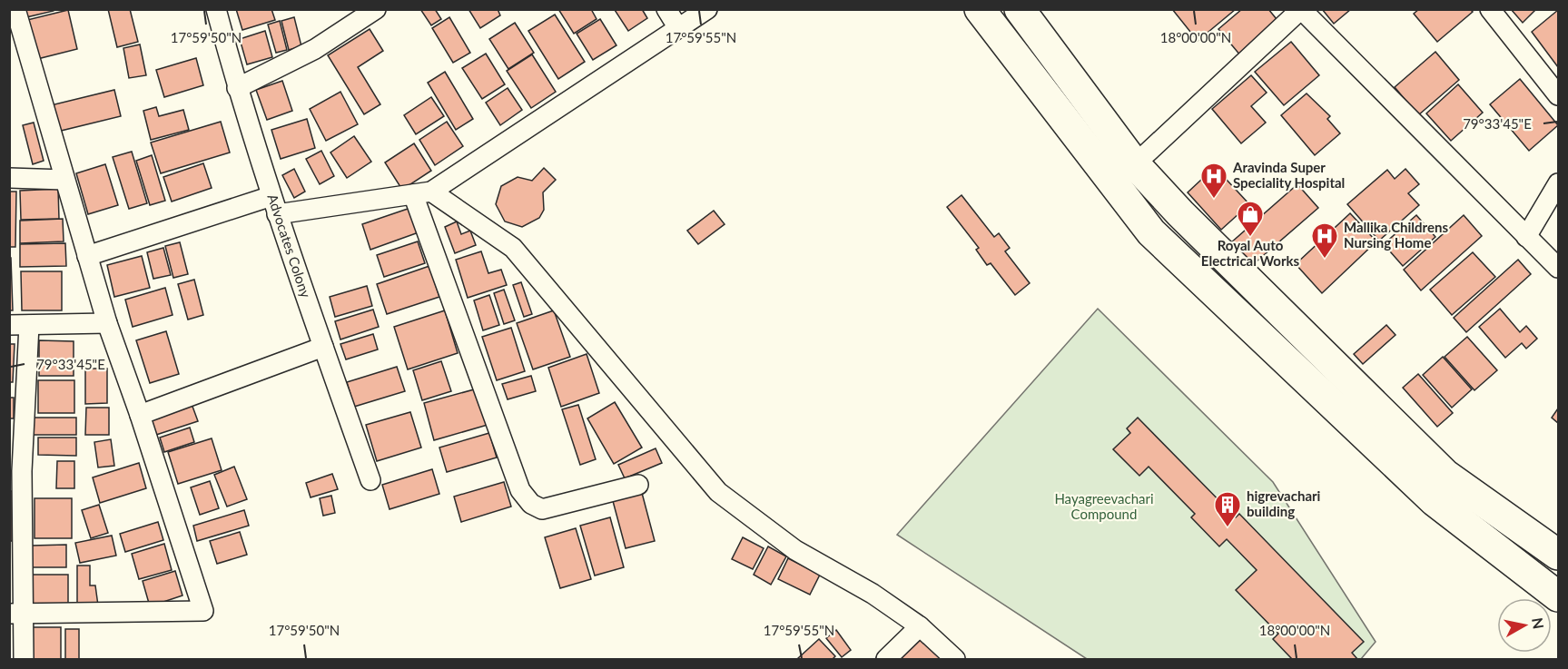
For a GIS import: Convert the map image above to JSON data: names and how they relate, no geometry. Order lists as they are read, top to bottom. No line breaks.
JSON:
{"streets":{"street":["Advocates Colony"]},"parks":["Hayagreevachari Compound"],"places":{"hospital":["Aravinda Super Speciality Hospital","Mallika Childrens Nursing Home"],"shop":["Royal Auto Electrical Works"],"building":["higrevachari building"]},"north":"right","coordinates":["17°59'50\"N","17°59'55\"N","18°00'00\"N","79°33'45\"E"]}
